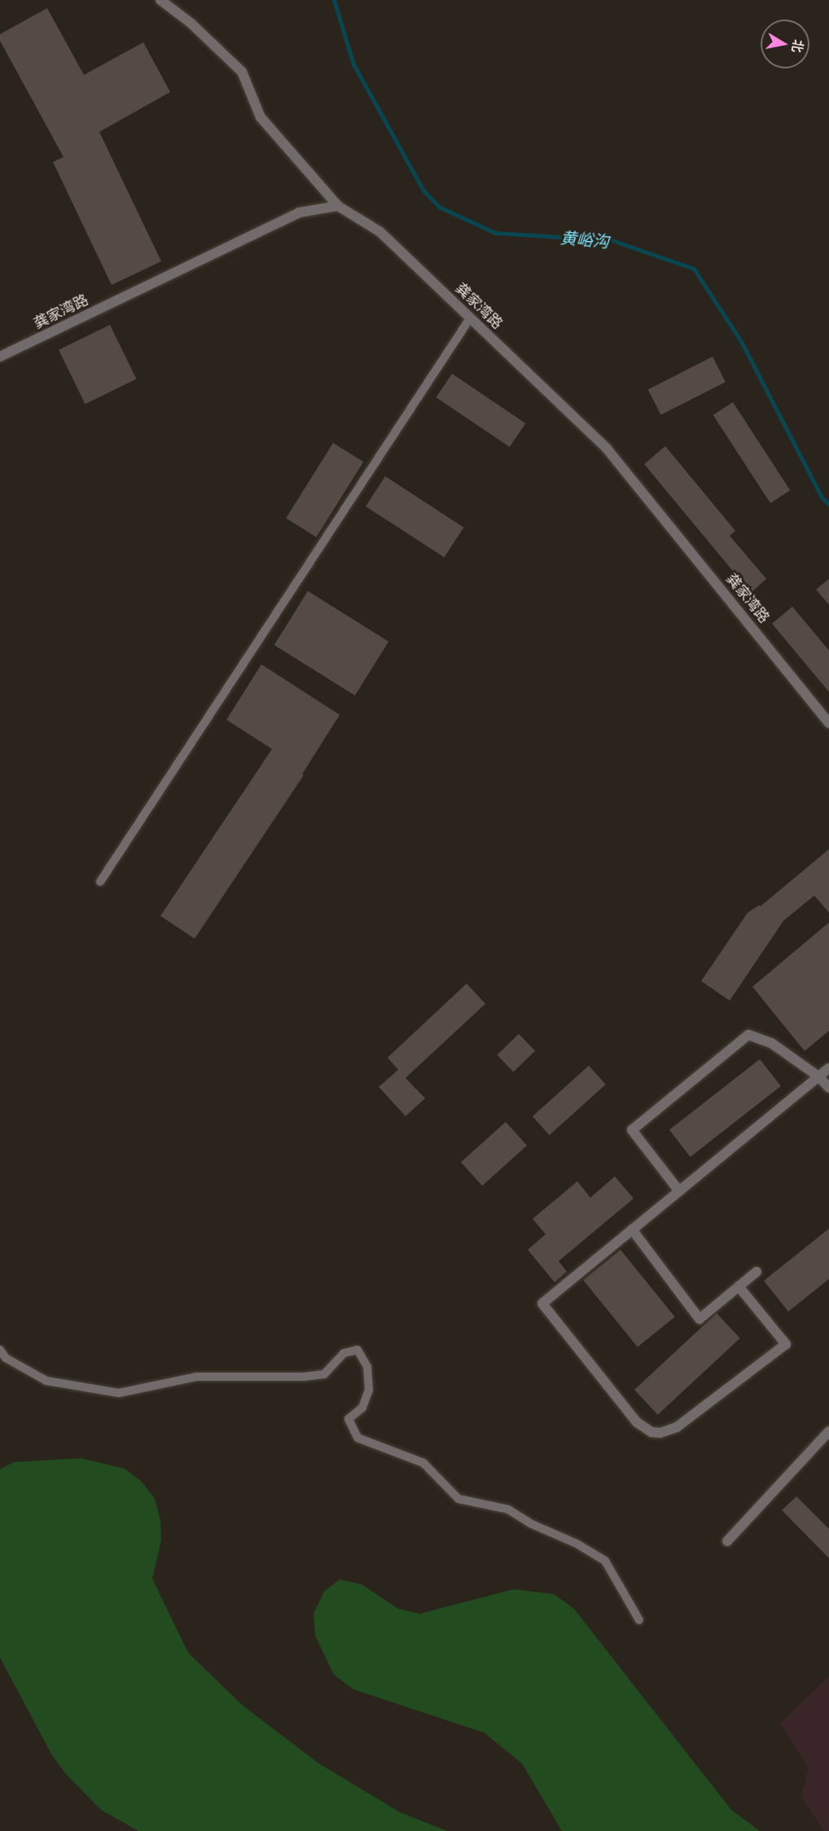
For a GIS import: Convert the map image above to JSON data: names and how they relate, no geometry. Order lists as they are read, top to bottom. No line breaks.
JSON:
{"streets":{"street":["龚家湾路"]},"water":["黄峪沟"],"north":"right"}
